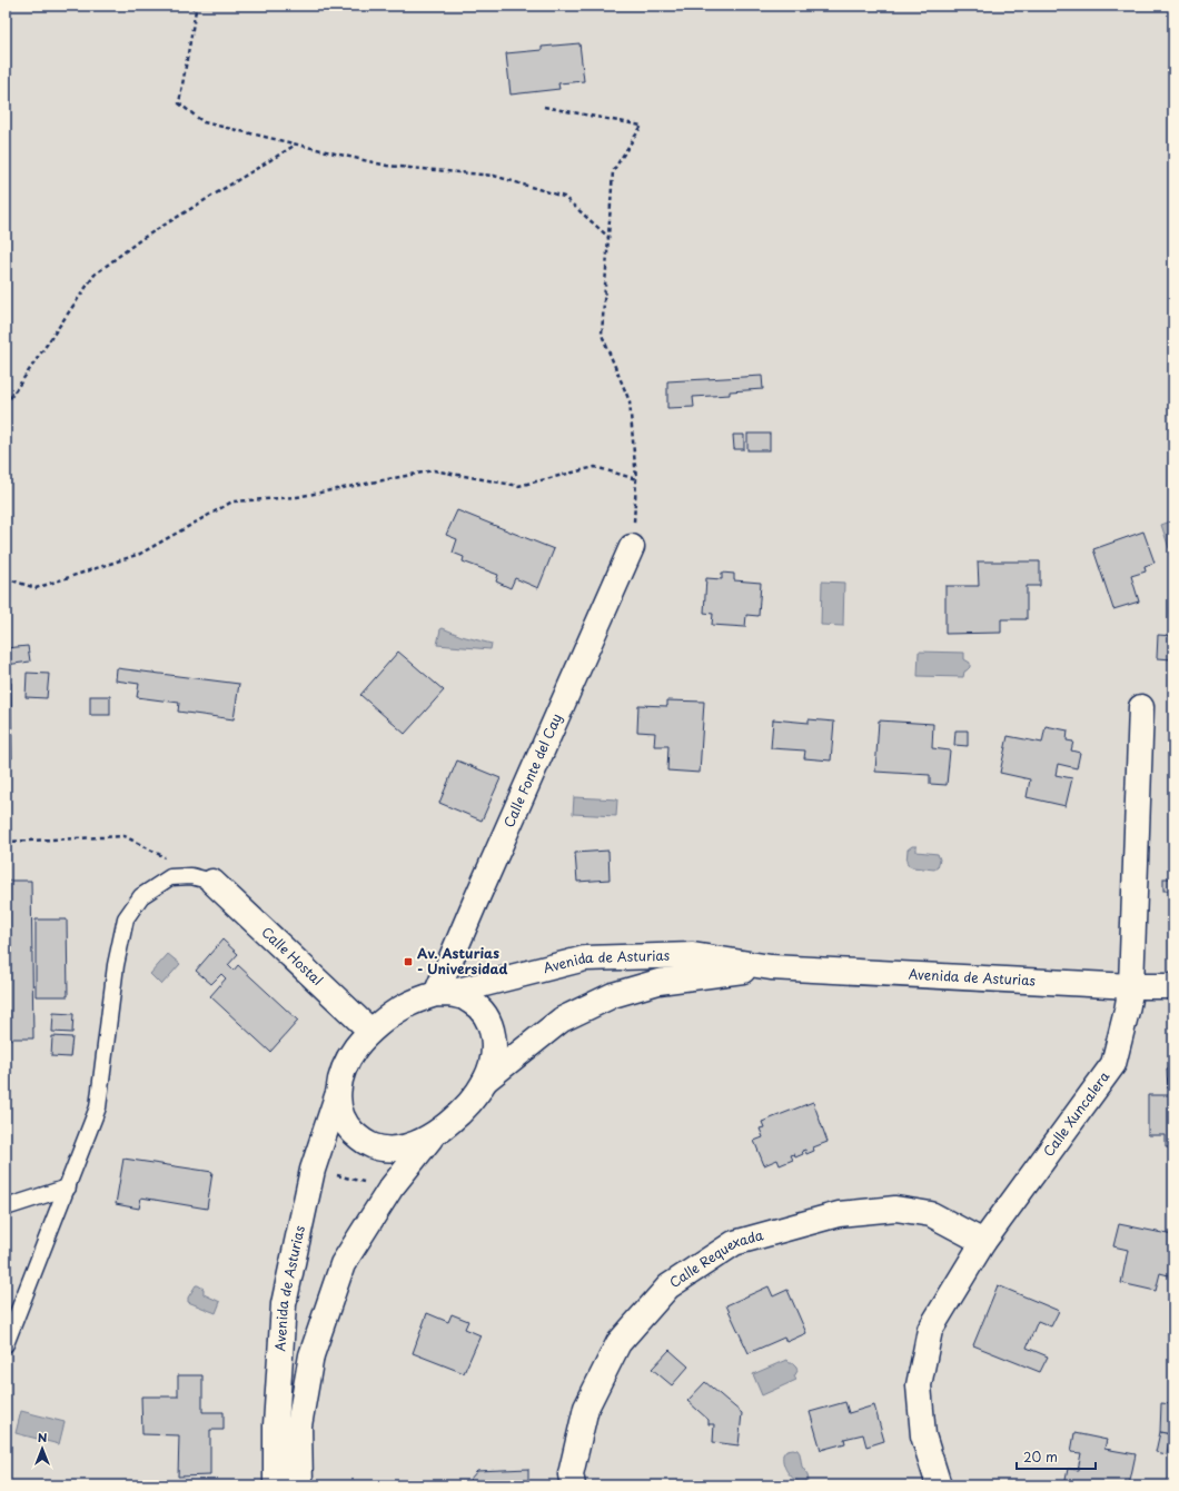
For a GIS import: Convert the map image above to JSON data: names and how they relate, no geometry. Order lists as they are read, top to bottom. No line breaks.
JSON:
{"streets":{"street":["Calle Fonte del Cay","Calle Hostal","Avenida de Asturias","Calle Xuncalera","Calle Requexada"]},"crossings":[["Calle Fonte del Cay","Calle Hostal"],["Calle Fonte del Cay","Avenida de Asturias"],["Calle Hostal","Avenida de Asturias"],["Avenida de Asturias","Calle Xuncalera"],["Calle Xuncalera","Calle Requexada"]],"places":{"transit":["Av. Asturias - Universidad"]},"scale_bar":"20 m","north":"top"}
